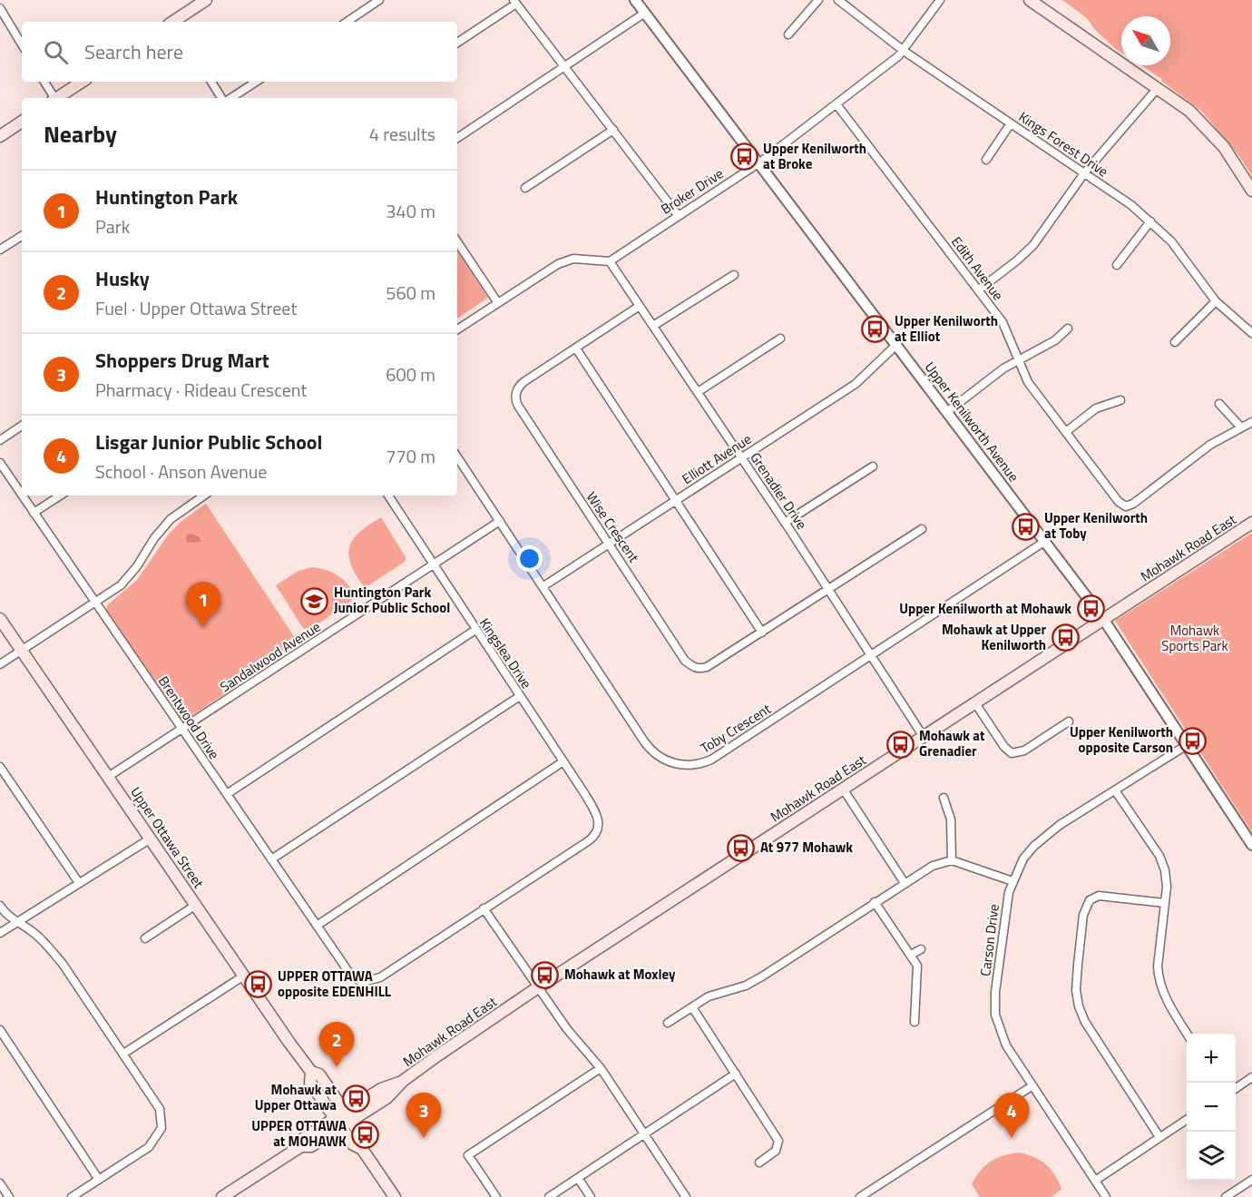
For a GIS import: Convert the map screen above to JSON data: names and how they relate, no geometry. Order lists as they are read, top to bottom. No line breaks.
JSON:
{"streets":{"main road":["Mohawk Road East","Upper Ottawa Street"],"street":["Kings Forest Drive","Broker Drive","Edith Avenue","Upper Kenilworth Avenue","Elliott Avenue","Grenadier Drive","Wise Crescent","Kingslea Drive","Sandalwood Avenue","Brentwood Drive","Toby Crescent","Carson Drive"]},"crossings":[["Kings Forest Drive","Broker Drive"],["Broker Drive","Edith Avenue"],["Broker Drive","Upper Kenilworth Avenue"],["Broker Drive","Grenadier Drive"],["Upper Kenilworth Avenue","Elliott Avenue"],["Upper Kenilworth Avenue","Mohawk Road East"],["Upper Kenilworth Avenue","Toby Crescent"],["Upper Kenilworth Avenue","Carson Drive"],["Elliott Avenue","Grenadier Drive"],["Elliott Avenue","Wise Crescent"],["Elliott Avenue","Toby Crescent"],["Grenadier Drive","Wise Crescent"],["Grenadier Drive","Mohawk Road East"],["Grenadier Drive","Toby Crescent"],["Mohawk Road East","Upper Ottawa Street"],["Kingslea Drive","Sandalwood Avenue"],["Kingslea Drive","Brentwood Drive"],["Sandalwood Avenue","Brentwood Drive"],["Sandalwood Avenue","Toby Crescent"],["Sandalwood Avenue","Upper Ottawa Street"]],"parks":["Mohawk Sports Park"],"places":{"bus stop":["Upper Kenilworth at Broke","Upper Kenilworth at Elliot","Upper Kenilworth at Toby","Upper Kenilworth at Mohawk","Mohawk at Upper Kenilworth","Upper Kenilworth opposite Carson","Mohawk at Grenadier","At 977 Mohawk","Mohawk at Moxley","UPPER OTTAWA opposite EDENHILL","Mohawk at Upper Ottawa","UPPER OTTAWA at MOHAWK"],"school or university":["Huntington Park Junior Public School"]},"north":"top left","page":{"search":"Search here","heading":["Nearby","4 results"],"list":[{"mark":"1","name":"Huntington Park","note":"Park","value":"340 m"},{"mark":"2","name":"Husky","note":"Fuel · Upper Ottawa Street","value":"560 m"},{"mark":"3","name":"Shoppers Drug Mart","note":"Pharmacy · Rideau Crescent","value":"600 m"},{"mark":"4","name":"Lisgar Junior Public School","note":"School · Anson Avenue","value":"770 m"}],"pins":["1","2","3","4"],"map_buttons":["+","−"]}}
